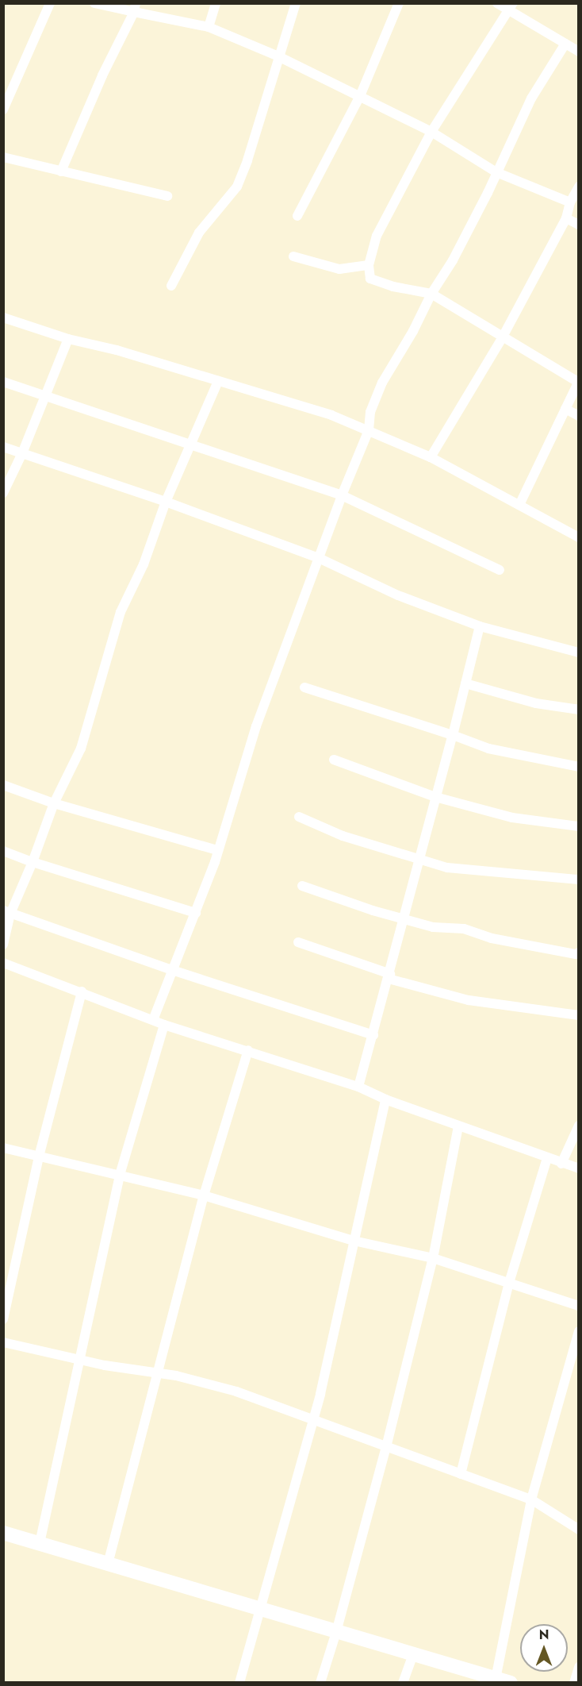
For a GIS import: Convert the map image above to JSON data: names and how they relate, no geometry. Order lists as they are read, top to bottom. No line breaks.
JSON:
{"north":"top"}
